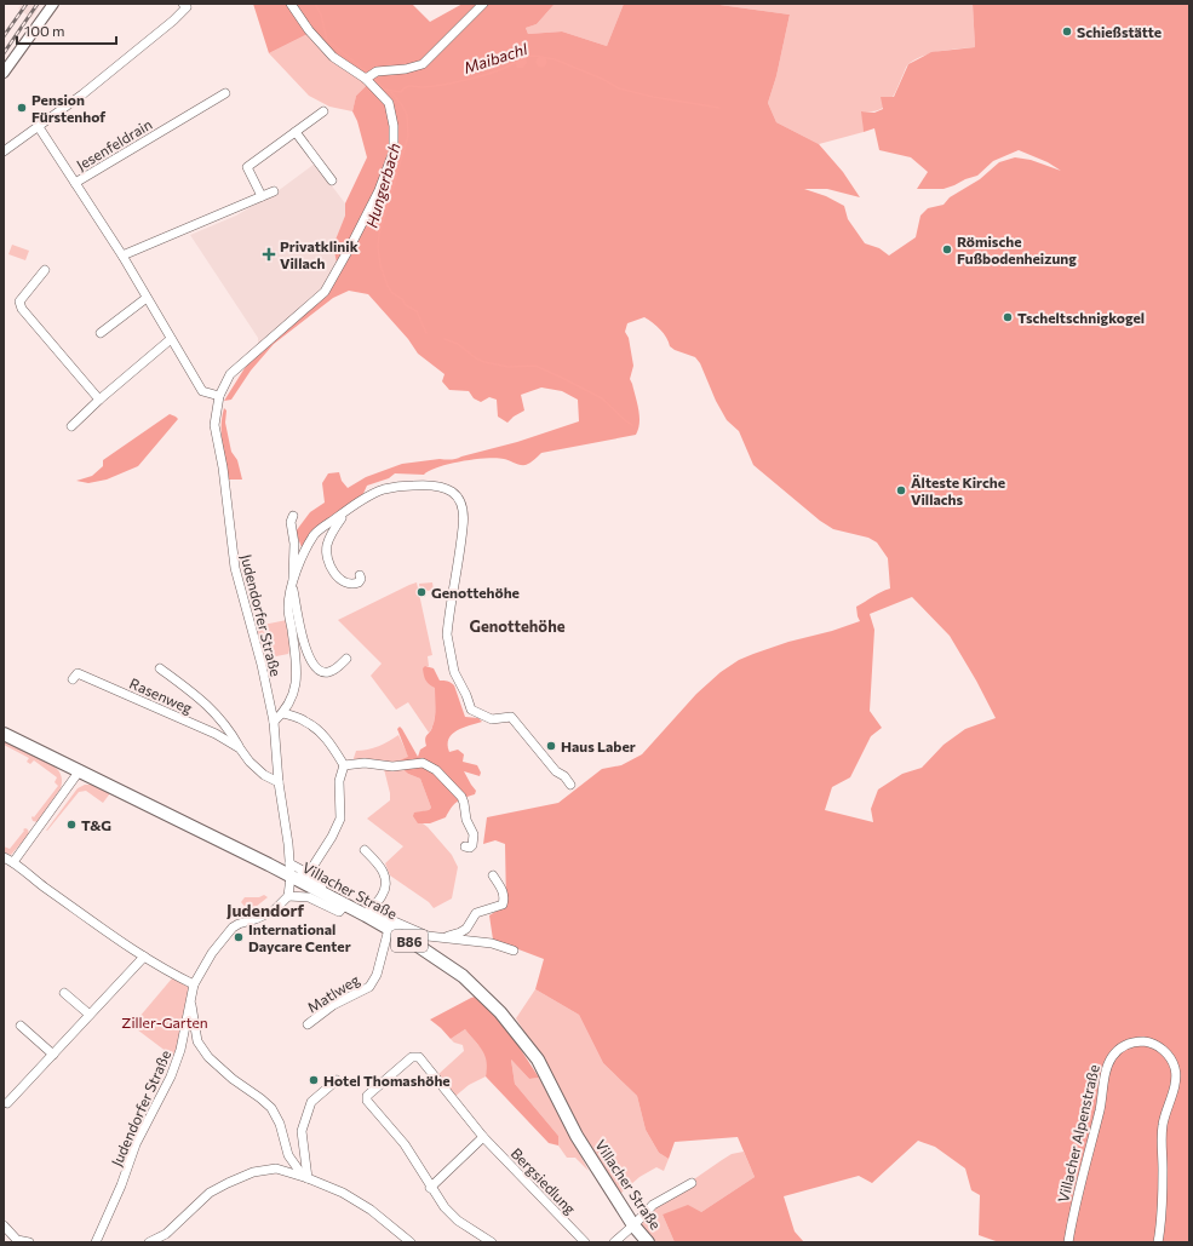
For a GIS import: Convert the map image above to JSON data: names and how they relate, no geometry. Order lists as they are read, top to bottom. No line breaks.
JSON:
{"streets":{"main road":["Villacher Straße","B86"],"street":["Jesenfeldrain","Judendorfer Straße","Rasenweg","Matlweg","Villacher Alpenstraße","Bergsiedlung"]},"crossings":[["Judendorfer Straße","Rasenweg"],["Judendorfer Straße","Villacher Straße"],["Villacher Straße","Matlweg"]],"districts":["Genottehöhe","Judendorf"],"water":["Maibachl","Hungerbach"],"parks":["Ziller-Garten"],"places":{"other":["Schießstätte","Pension Fürstenhof","Römische Fußbodenheizung","Tscheltschnigkogel","Älteste Kirche Villachs","Genottehöhe","Haus Laber","T&G","International Daycare Center","Hotel Thomashöhe"],"health":["Privatklinik Villach"]},"scale_bar":"100 m"}
